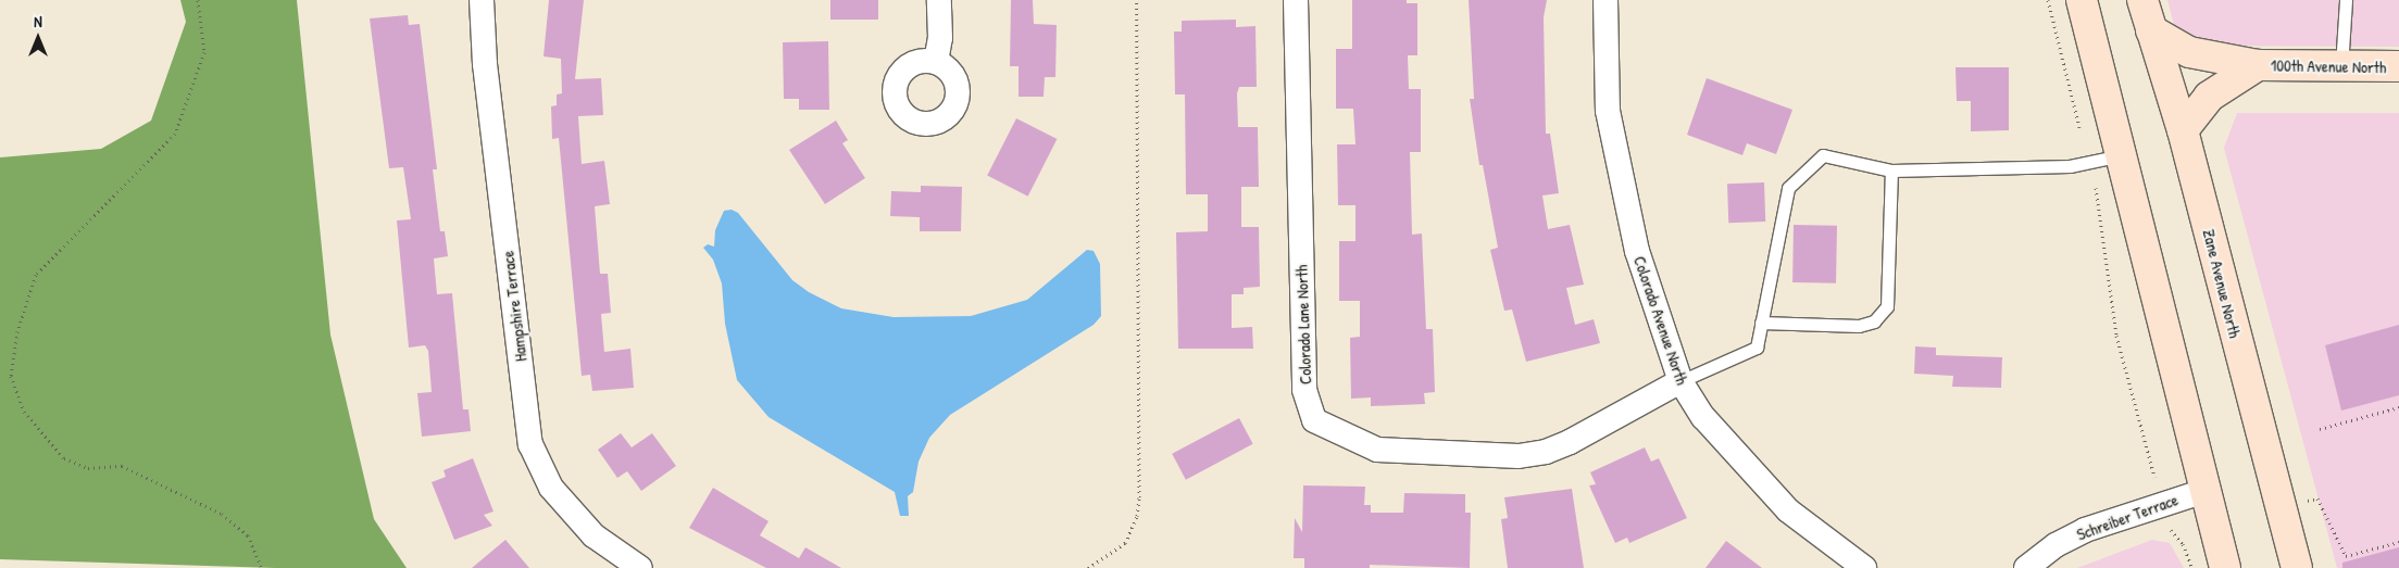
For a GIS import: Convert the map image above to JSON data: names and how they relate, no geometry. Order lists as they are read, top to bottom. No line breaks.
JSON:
{"streets":{"main road":["100th Avenue North","Zane Avenue North"],"street":["Hampshire Terrace","Colorado Avenue North","Colorado Lane North","Schreiber Terrace"]},"crossings":[["100th Avenue North","Zane Avenue North"],["Colorado Avenue North","Colorado Lane North"]],"north":"top"}
